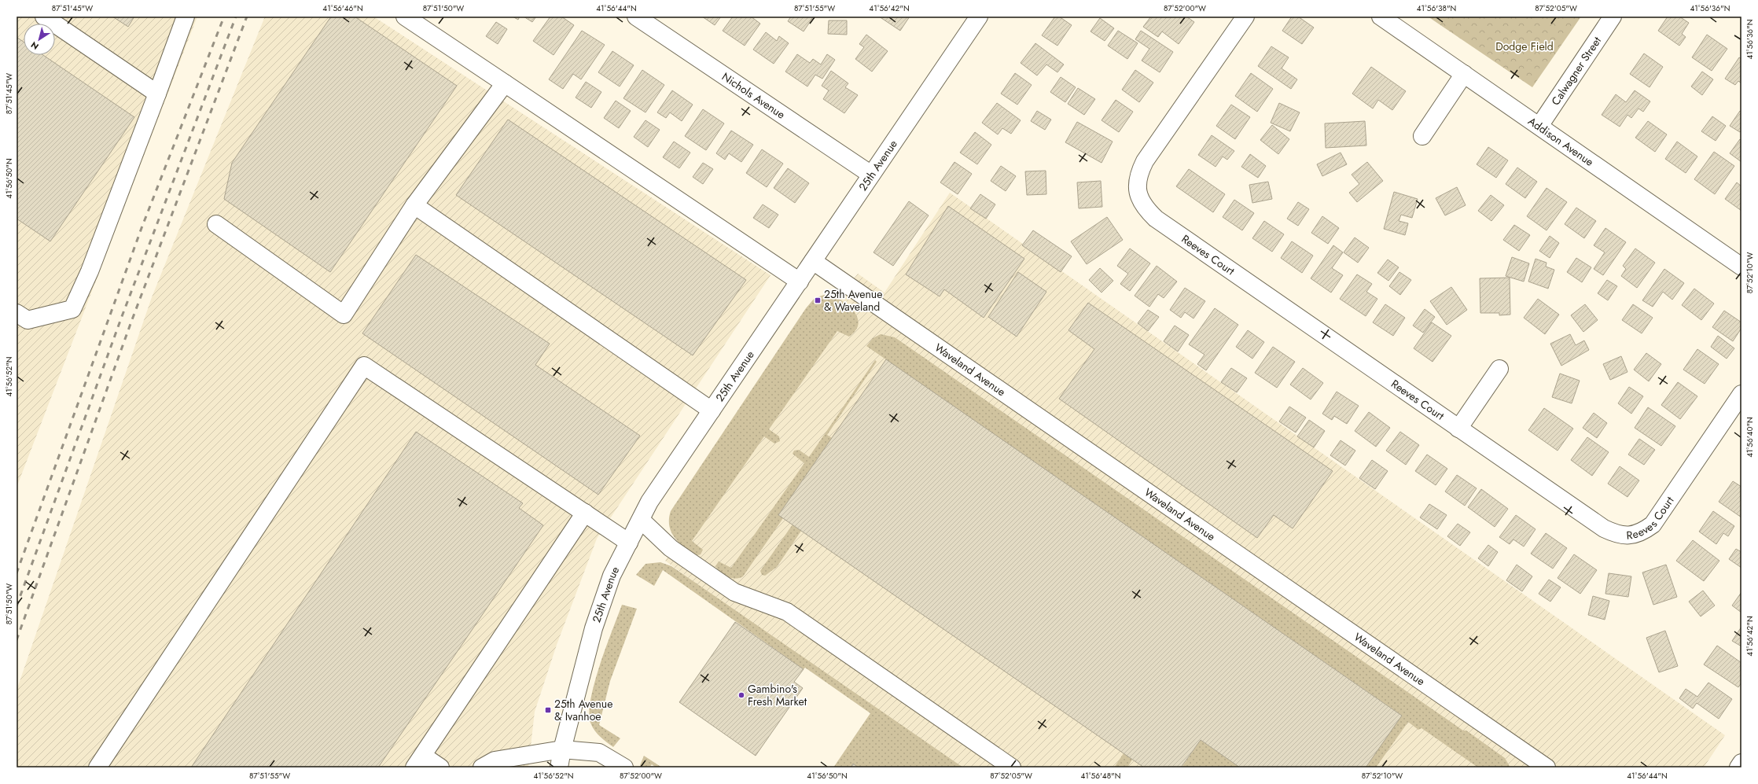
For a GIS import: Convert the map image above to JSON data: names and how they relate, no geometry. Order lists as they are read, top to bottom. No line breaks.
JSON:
{"streets":{"street":["Calwagner Street","Nichols Avenue","Addison Avenue","25th Avenue","Reeves Court","Waveland Avenue"]},"crossings":[["Calwagner Street","Addison Avenue"],["Nichols Avenue","25th Avenue"],["25th Avenue","Waveland Avenue"]],"parks":["Dodge Field"],"places":{"transit":["25th Avenue & Waveland","25th Avenue & Ivanhoe"],"other":["Gambino's Fresh Market"]},"north":"bottom left","coordinates":["87°51'45\"W","41°56'46\"N","87°51'50\"W","41°56'44\"N","87°51'55\"W","41°56'42\"N","87°52'00\"W","41°56'38\"N","87°52'05\"W","41°56'36\"N","41°56'50\"N","87°52'10\"W","41°56'52\"N","41°56'40\"N","41°56'48\"N"]}
